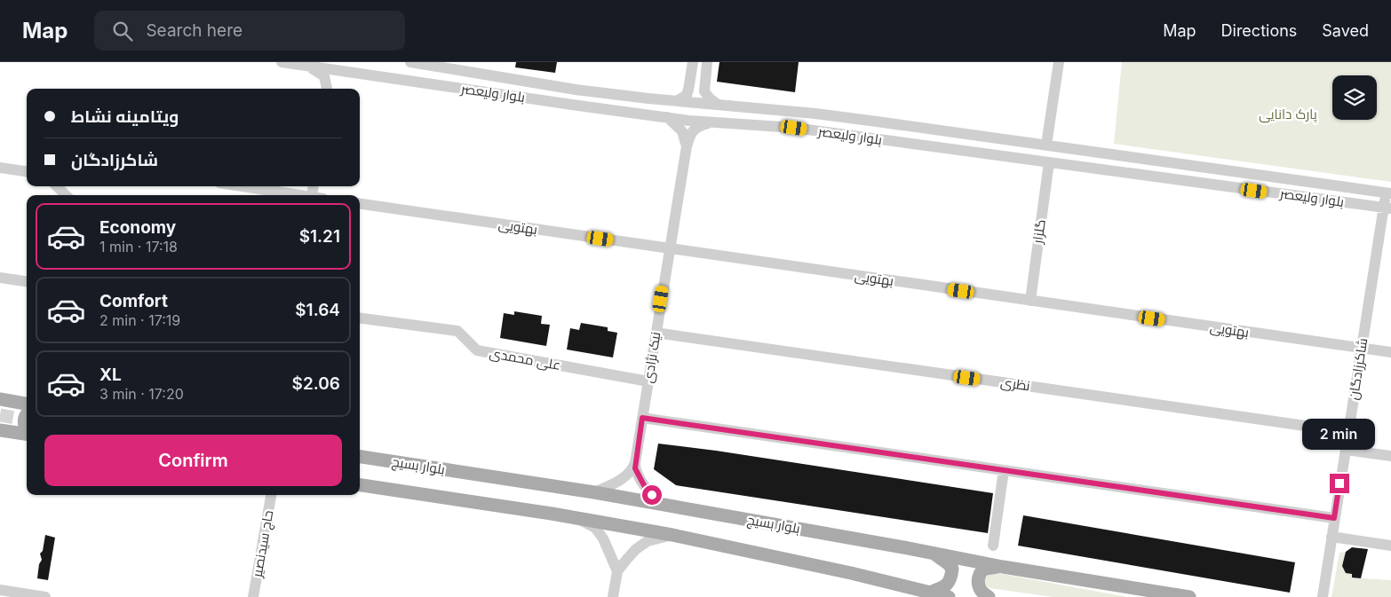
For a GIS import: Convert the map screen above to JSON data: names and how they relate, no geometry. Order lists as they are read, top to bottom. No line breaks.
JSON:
{"streets":{"main road":["بلوار بسیج"],"street":["بلوار ولیعصر","بهتویی","گلزار","نیک نژادی","علی محمدی","شاکرزادگان","نظری","حاج سیدنصیر"]},"crossings":[["بلوار ولیعصر","گلزار"],["بلوار ولیعصر","شاکرزادگان"],["بهتویی","گلزار"],["بهتویی","نیک نژادی"],["بهتویی","شاکرزادگان"],["نیک نژادی","علی محمدی"],["نیک نژادی","نظری"],["شاکرزادگان","نظری"]],"parks":["پارک دانایی"],"page":{"header":"Map","search":"Search here","nav":["Map","Directions","Saved"],"banner":["ویتامینه نشاط","شاکرزادگان"],"list":[{"name":"Economy","note":"1 min · 17:18","value":"$1.21"},{"name":"Comfort","note":"2 min · 17:19","value":"$1.64"},{"name":"XL","note":"3 min · 17:20","value":"$2.06"}],"bubble":"2 min","buttons":"Confirm"}}
